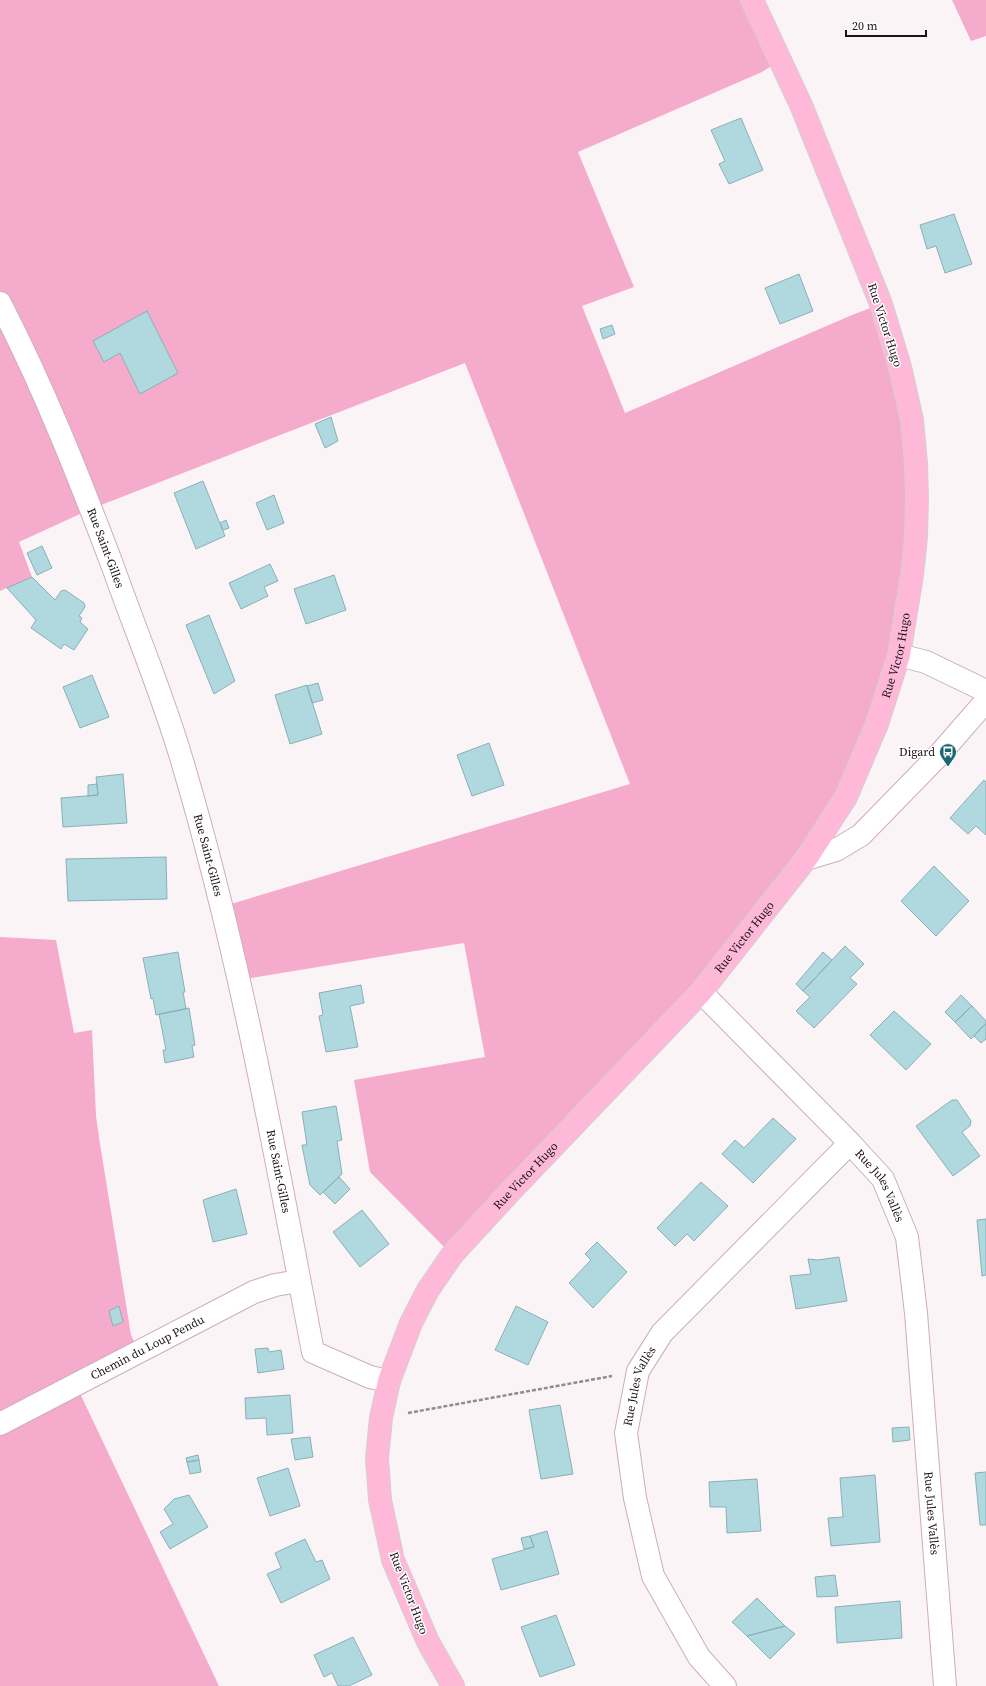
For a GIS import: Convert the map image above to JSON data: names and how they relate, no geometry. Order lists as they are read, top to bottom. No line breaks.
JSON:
{"streets":{"main road":["Rue Victor Hugo"],"street":["Rue Saint-Gilles","Rue Jules Vallès","Chemin du Loup Pendu"]},"crossings":[["Rue Victor Hugo","Rue Saint-Gilles"],["Rue Victor Hugo","Rue Jules Vallès"],["Rue Saint-Gilles","Chemin du Loup Pendu"]],"places":{"bus stop":["Digard"]},"scale_bar":"20 m"}
